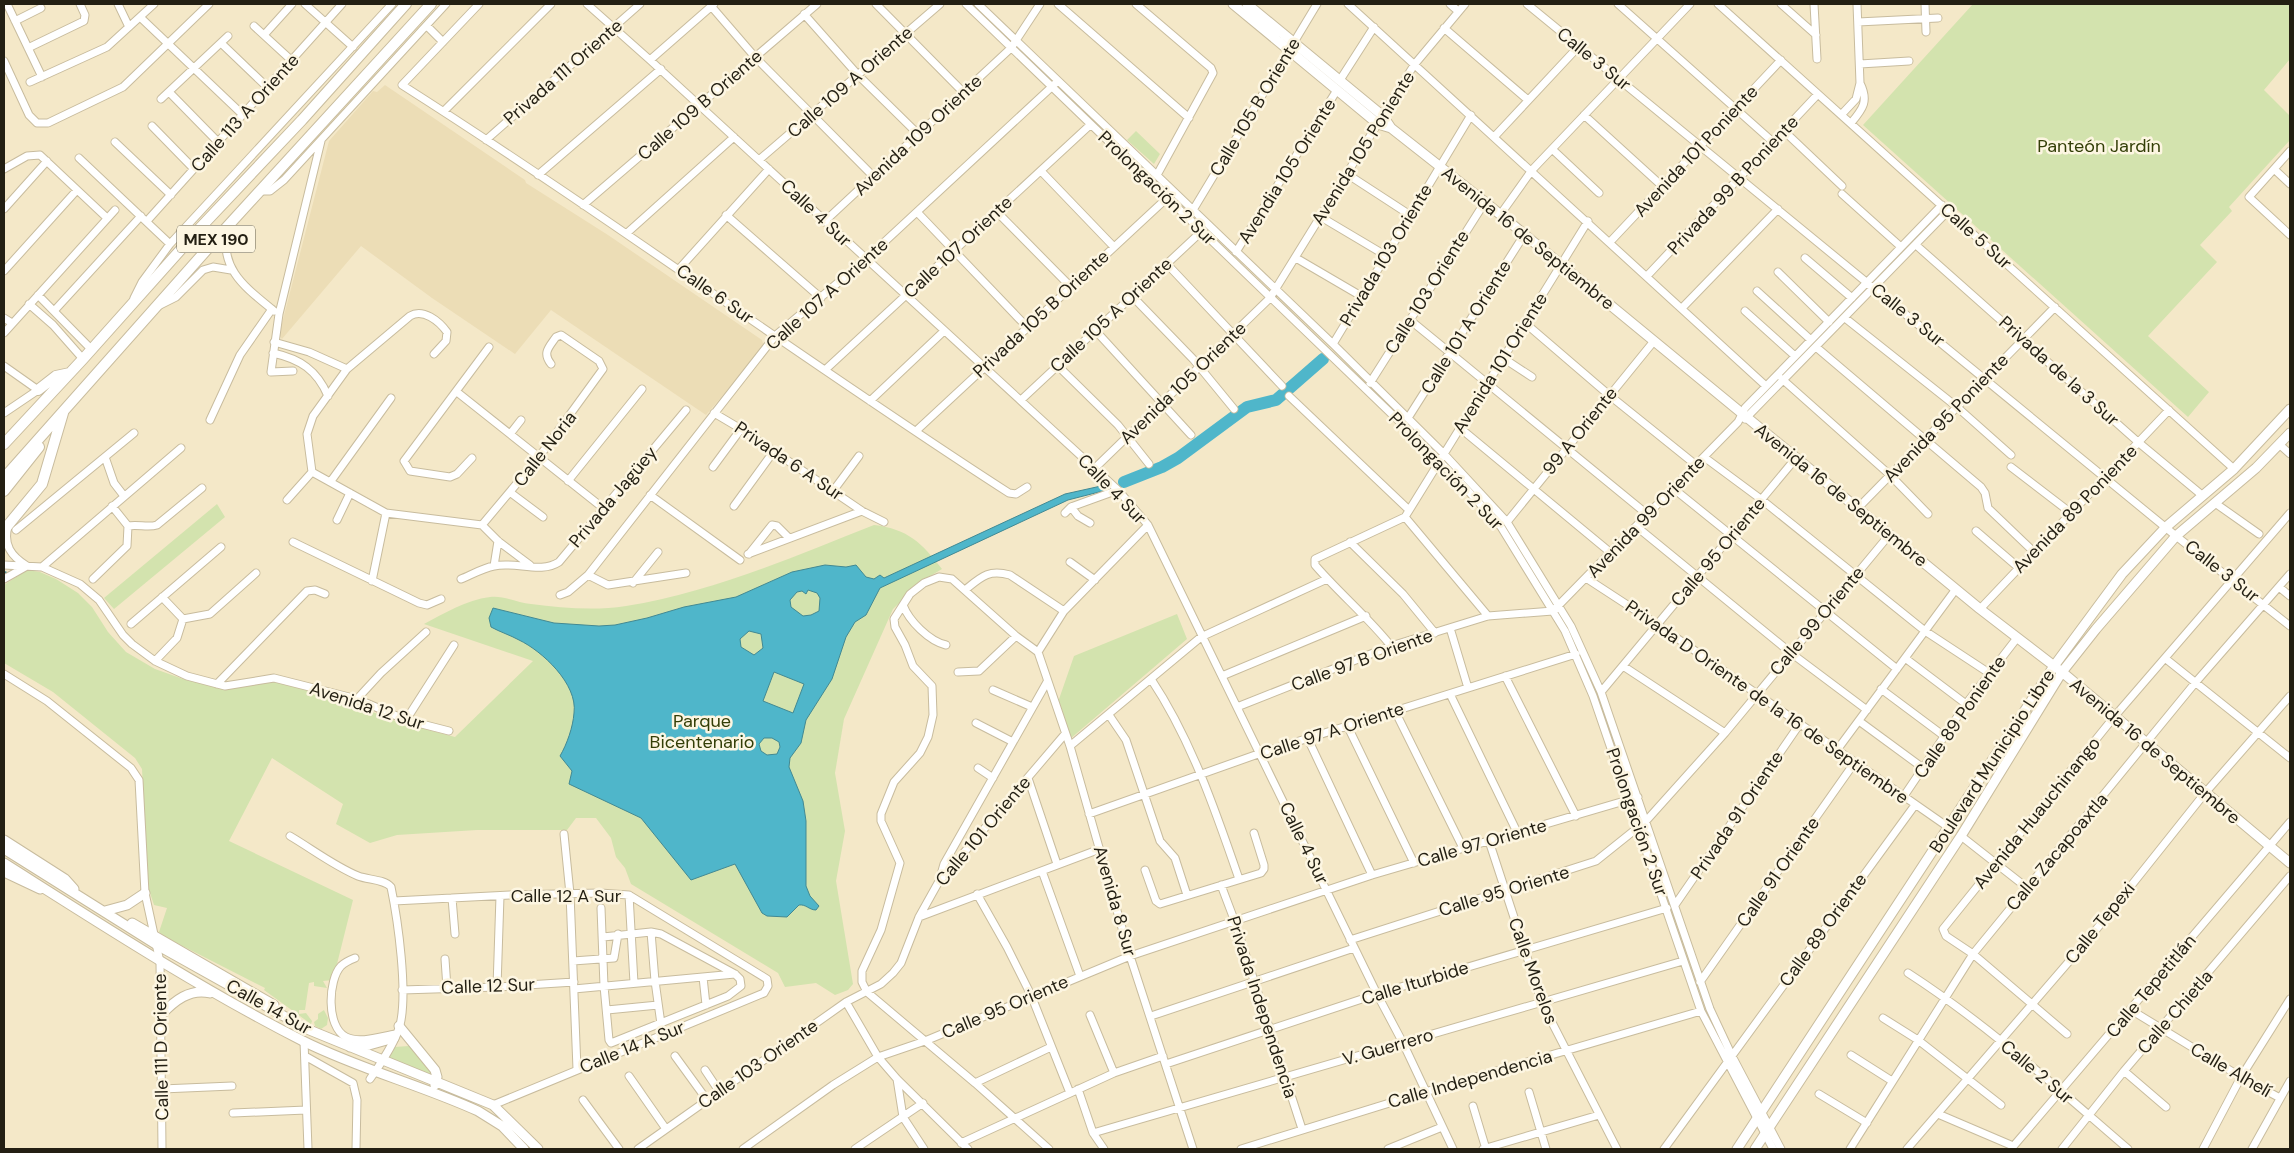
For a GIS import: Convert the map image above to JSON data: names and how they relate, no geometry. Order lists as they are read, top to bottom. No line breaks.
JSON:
{"streets":{"highway":["MEX 190"],"main road":["Avenida 16 de Septiembre","Boulevard Municipio Libre","Calle 14 Sur"],"street":["Calle 3 Sur","Privada 111 Oriente","Calle 109 A Oriente","Calle 109 B Oriente","Calle 105 B Oriente","Calle 113 A Oriente","Avenida 109 Oriente","Avenida 105 Poniente","Avenida 101 Poniente","Avendia 105 Oriente","Privada 99 B Poniente","Prolongación 2 Sur","Calle 4 Sur","Calle 5 Sur","Calle 107 Oriente","Privada 103 Oriente","Calle 103 Oriente","Calle 6 Sur","Calle 107 A Oriente","Privada 105 B Oriente","Calle 105 A Oriente","Calle 101 A Oriente","Avenida 101 Oriente","Privada de la 3 Sur","Avenida 105 Oriente","Avenida 95 Poniente","99 A Oriente","Calle Noria","Privada 6 A Sur","Privada Jagüey","Avenida 89 Poniente","Avenida 99 Oriente","Calle 95 Oriente","Calle 99 Oriente","Calle 97 B Oriente","Privada D Oriente de la 16 de Septiembre","Avenida 12 Sur","Calle 89 Poniente","Calle 97 A Oriente","Avenida Huauchinango","Privada 91 Oriente","Calle 101 Oriente","Calle 97 Oriente","Calle Zacapoaxtla","Calle 91 Oriente","Calle 12 A Sur","Avenida 8 Sur","Calle Tepexi","Calle 89 Oriente","Calle Morelos","Calle Iturbide","Calle 12 Sur","Calle Tepetitlán","Privada Independencia","Calle Chietla","Calle 111 D Oriente","Calle 14 A Sur","V. Guerrero","Calle Alhelí","Calle 2 Sur","Calle Independencia"]},"crossings":[["Calle 3 Sur","Avenida 101 Poniente"],["Calle 3 Sur","Privada 99 B Poniente"],["Calle 3 Sur","Avenida 95 Poniente"],["Calle 3 Sur","Avenida 89 Poniente"],["Calle 3 Sur","Boulevard Municipio Libre"],["Calle 3 Sur","Avenida Huauchinango"],["Calle 3 Sur","Calle Zacapoaxtla"],["Privada 111 Oriente","Calle 4 Sur"],["Privada 111 Oriente","Calle 6 Sur"],["Calle 109 A Oriente","Calle 4 Sur"],["Calle 109 B Oriente","Calle 4 Sur"],["Calle 109 B Oriente","Calle 6 Sur"],["Calle 105 B Oriente","Prolongación 2 Sur"],["Avenida 109 Oriente","Prolongación 2 Sur"],["Avenida 109 Oriente","Calle 4 Sur"],["Avenida 105 Poniente","Prolongación 2 Sur"],["Avenida 105 Poniente","Avenida 16 de Septiembre"],["Avenida 105 Poniente","Avenida 105 Oriente"],["Avenida 101 Poniente","Calle 5 Sur"],["Avendia 105 Oriente","Prolongación 2 Sur"],["Privada 99 B Poniente","Calle 5 Sur"],["Prolongación 2 Sur","Calle 107 Oriente"],["Prolongación 2 Sur","Privada 103 Oriente"],["Prolongación 2 Sur","Calle 103 Oriente"],["Prolongación 2 Sur","Calle 107 A Oriente"],["Prolongación 2 Sur","Privada 105 B Oriente"],["Prolongación 2 Sur","Calle 105 A Oriente"],["Prolongación 2 Sur","Calle 101 A Oriente"],["Prolongación 2 Sur","Avenida 101 Oriente"],["Prolongación 2 Sur","Avenida 105 Oriente"],["Prolongación 2 Sur","99 A Oriente"],["Prolongación 2 Sur","Avenida 99 Oriente"],["Prolongación 2 Sur","Calle 95 Oriente"],["Prolongación 2 Sur","Calle 99 Oriente"],["Prolongación 2 Sur","Calle 97 B Oriente"],["Prolongación 2 Sur","Calle 97 A Oriente"],["Prolongación 2 Sur","Boulevard Municipio Libre"],["Prolongación 2 Sur","Privada 91 Oriente"],["Prolongación 2 Sur","Calle 97 Oriente"],["Prolongación 2 Sur","Calle 91 Oriente"],["Prolongación 2 Sur","Calle 89 Oriente"],["Prolongación 2 Sur","Calle Iturbide"],["Prolongación 2 Sur","V. Guerrero"],["Prolongación 2 Sur","Calle Independencia"],["Calle 4 Sur","Calle 107 Oriente"],["Calle 4 Sur","Calle 107 A Oriente"],["Calle 4 Sur","Privada 105 B Oriente"],["Calle 4 Sur","Calle 105 A Oriente"],["Calle 4 Sur","Avenida 105 Oriente"],["Calle 4 Sur","Calle 95 Oriente"],["Calle 4 Sur","Calle 97 B Oriente"],["Calle 4 Sur","Calle 97 A Oriente"],["Calle 4 Sur","Calle 97 Oriente"],["Calle 4 Sur","Calle Iturbide"],["Calle 4 Sur","V. Guerrero"],["Calle 4 Sur","Calle Independencia"],["Calle 5 Sur","Avenida 95 Poniente"],["Calle 5 Sur","Avenida 89 Poniente"],["Calle 5 Sur","Boulevard Municipio Libre"],["Avenida 16 de Septiembre","Privada 103 Oriente"],["Avenida 16 de Septiembre","Calle 103 Oriente"],["Avenida 16 de Septiembre","Calle 101 A Oriente"],["Avenida 16 de Septiembre","Avenida 101 Oriente"],["Avenida 16 de Septiembre","Avenida 95 Poniente"],["Avenida 16 de Septiembre","99 A Oriente"],["Avenida 16 de Septiembre","Avenida 89 Poniente"],["Avenida 16 de Septiembre","Avenida 99 Oriente"],["Avenida 16 de Septiembre","Calle 95 Oriente"],["Avenida 16 de Septiembre","Calle 99 Oriente"],["Avenida 16 de Septiembre","Calle 89 Poniente"],["Avenida 16 de Septiembre","Boulevard Municipio Libre"],["Avenida 16 de Septiembre","Avenida Huauchinango"],["Avenida 16 de Septiembre","Calle Zacapoaxtla"],["Avenida 16 de Septiembre","Calle Tepexi"],["Avenida 16 de Septiembre","Calle Tepetitlán"],["Calle 107 Oriente","Calle 6 Sur"],["Calle 103 Oriente","Calle 101 Oriente"],["Calle 6 Sur","Calle 107 A Oriente"],["Calle 6 Sur","Privada 105 B Oriente"],["Calle 107 A Oriente","Privada 6 A Sur"],["Privada de la 3 Sur","Avenida 95 Poniente"],["Privada de la 3 Sur","Avenida 89 Poniente"],["Privada de la 3 Sur","Boulevard Municipio Libre"],["Avenida 99 Oriente","Calle 97 B Oriente"],["Avenida 99 Oriente","Privada D Oriente de la 16 de Septiembre"],["Calle 95 Oriente","Calle 99 Oriente"],["Calle 95 Oriente","Privada D Oriente de la 16 de Septiembre"],["Calle 95 Oriente","Calle 97 Oriente"],["Calle 95 Oriente","Avenida 8 Sur"],["Calle 95 Oriente","Calle Morelos"],["Calle 95 Oriente","Privada Independencia"],["Calle 99 Oriente","Privada D Oriente de la 16 de Septiembre"],["Privada D Oriente de la 16 de Septiembre","Calle 89 Poniente"],["Privada D Oriente de la 16 de Septiembre","Boulevard Municipio Libre"],["Privada D Oriente de la 16 de Septiembre","Privada 91 Oriente"],["Privada D Oriente de la 16 de Septiembre","Calle 91 Oriente"],["Privada D Oriente de la 16 de Septiembre","Calle 89 Oriente"],["Calle 97 A Oriente","Avenida 8 Sur"],["Avenida Huauchinango","Calle Zacapoaxtla"],["Calle 101 Oriente","Avenida 8 Sur"],["Calle 97 Oriente","Calle Morelos"],["Calle 97 Oriente","Privada Independencia"],["Calle Zacapoaxtla","Calle 2 Sur"],["Calle 12 A Sur","Calle 14 A Sur"],["Avenida 8 Sur","Calle Iturbide"],["Avenida 8 Sur","V. Guerrero"],["Calle Tepexi","Calle 2 Sur"],["Calle Morelos","Calle Iturbide"],["Calle Morelos","V. Guerrero"],["Calle Morelos","Calle Independencia"],["Calle Iturbide","Privada Independencia"],["Calle Tepetitlán","Calle Alhelí"],["Calle Tepetitlán","Calle 2 Sur"],["Calle 14 Sur","Calle 111 D Oriente"],["Calle 14 Sur","Calle 14 A Sur"],["Privada Independencia","V. Guerrero"],["Privada Independencia","Calle Independencia"],["Calle Chietla","Calle Alhelí"],["Calle Chietla","Calle 2 Sur"]],"parks":["Panteón Jardín","Parque Bicentenario"]}
